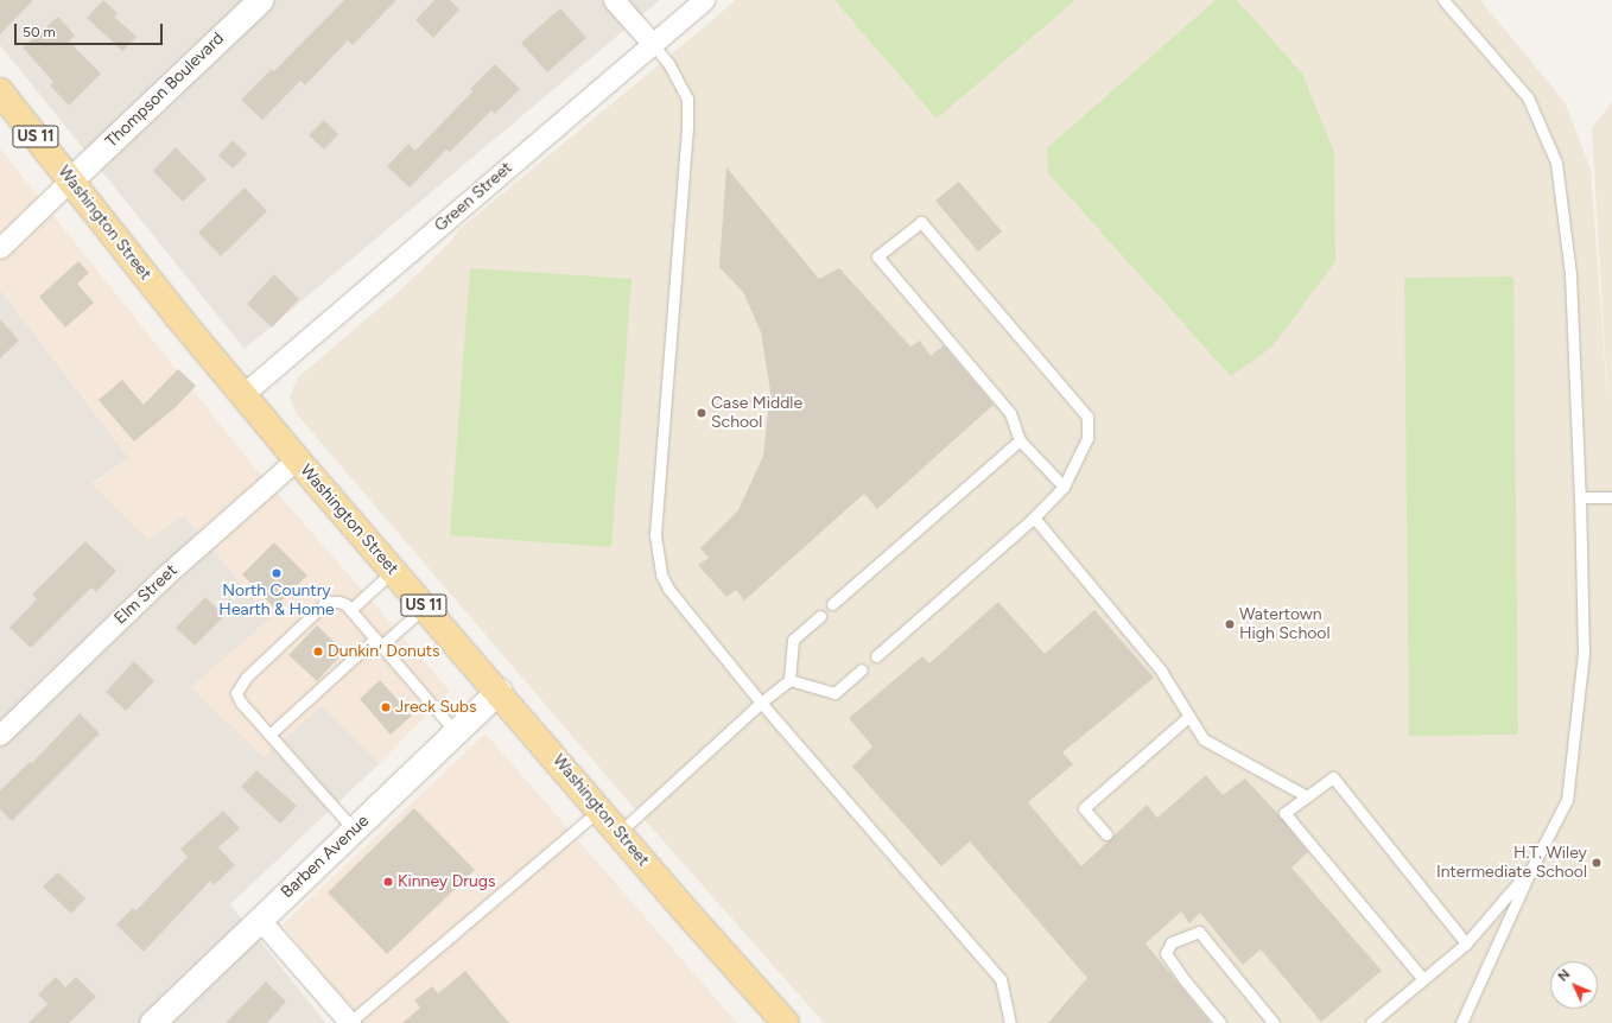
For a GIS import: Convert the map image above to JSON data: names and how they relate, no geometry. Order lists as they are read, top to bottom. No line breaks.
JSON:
{"streets":{"main road":["US 11","Washington Street"],"street":["Thompson Boulevard","Green Street","Elm Street","Barben Avenue"]},"crossings":[["Thompson Boulevard","Washington Street"],["Green Street","Washington Street"],["Washington Street","Elm Street"],["Washington Street","Barben Avenue"]],"places":["Case Middle School","North Country Hearth & Home","Watertown High School","Dunkin' Donuts","Jreck Subs","H.T. Wiley Intermediate School","Kinney Drugs"],"scale_bar":"50 m","north":"top left"}
